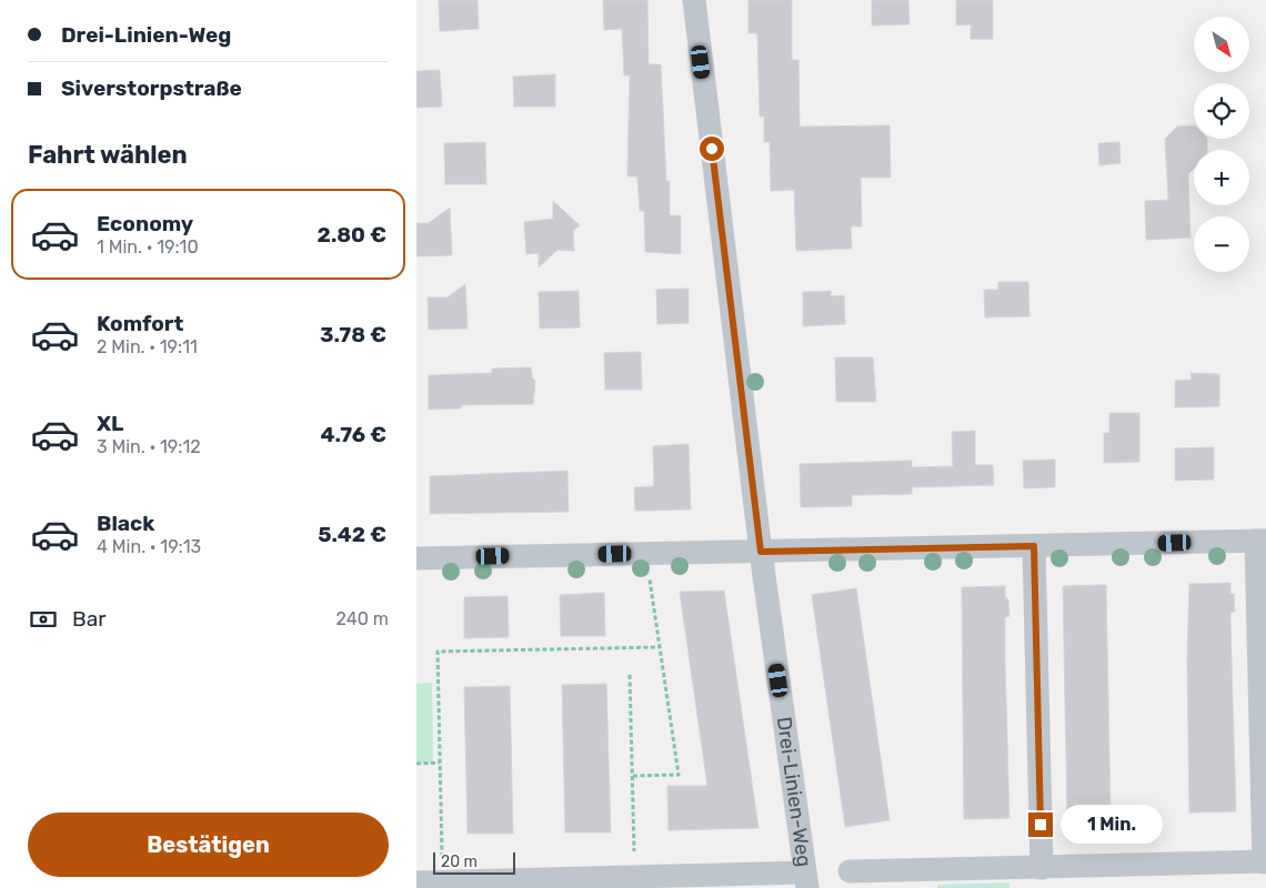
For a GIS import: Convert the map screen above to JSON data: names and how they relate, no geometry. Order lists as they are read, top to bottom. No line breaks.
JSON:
{"streets":{"street":["Drei-Linien-Weg"]},"scale_bar":"20 m","north":"bottom right","page":{"banner":["Drei-Linien-Weg","Siverstorpstraße"],"map_buttons":["+","−"],"heading":"Fahrt wählen","list":[{"name":"Economy","note":"1 Min. · 19:10","value":"2.80 €"},{"name":"Komfort","note":"2 Min. · 19:11","value":"3.78 €"},{"name":"XL","note":"3 Min. · 19:12","value":"4.76 €"},{"name":"Black","note":"4 Min. · 19:13","value":"5.42 €"}],"pay":["Bar","240 m"],"buttons":"Bestätigen","bubble":"1 Min.","scale":"20 m"}}
